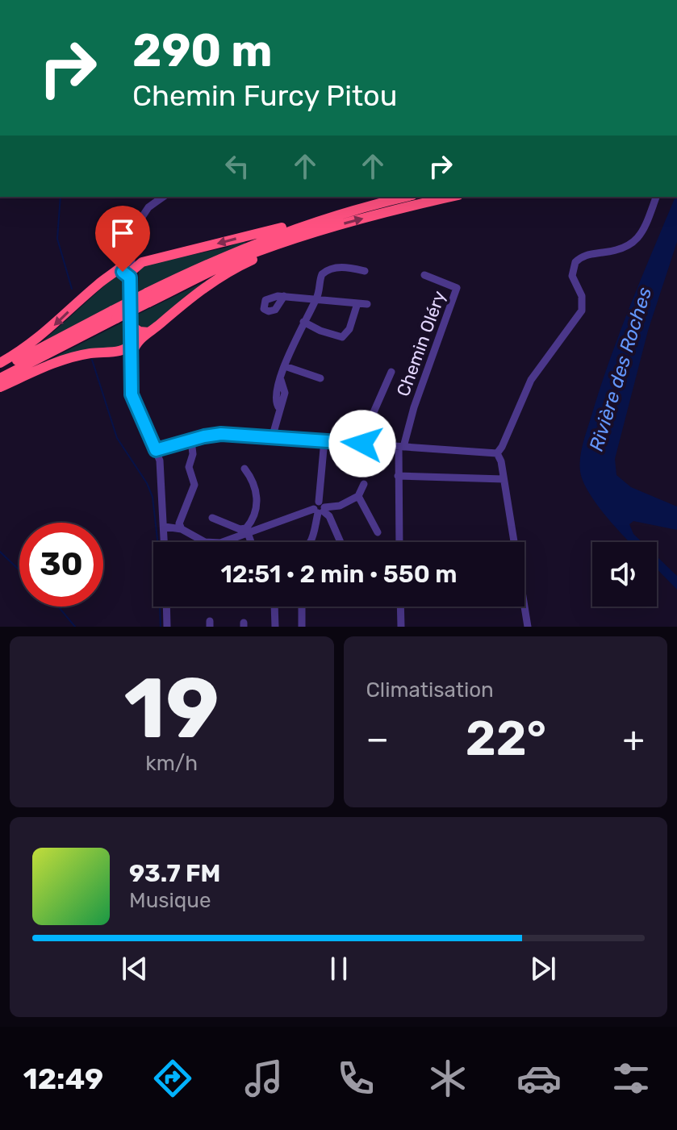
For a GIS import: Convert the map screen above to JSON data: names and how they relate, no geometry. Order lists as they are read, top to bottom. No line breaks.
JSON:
{"streets":{"street":["Chemin Oléry"]},"water":["Rivière des Roches"],"page":{"turn":["290 m","Chemin Furcy Pitou"],"limit":"30","trip":"12:51 · 2 min · 550 m","tile":[["19","km/h"],"Climatisation"],"heat":["−","22°","+"],"song":["93.7 FM","Musique"],"tabs":"12:49"}}
